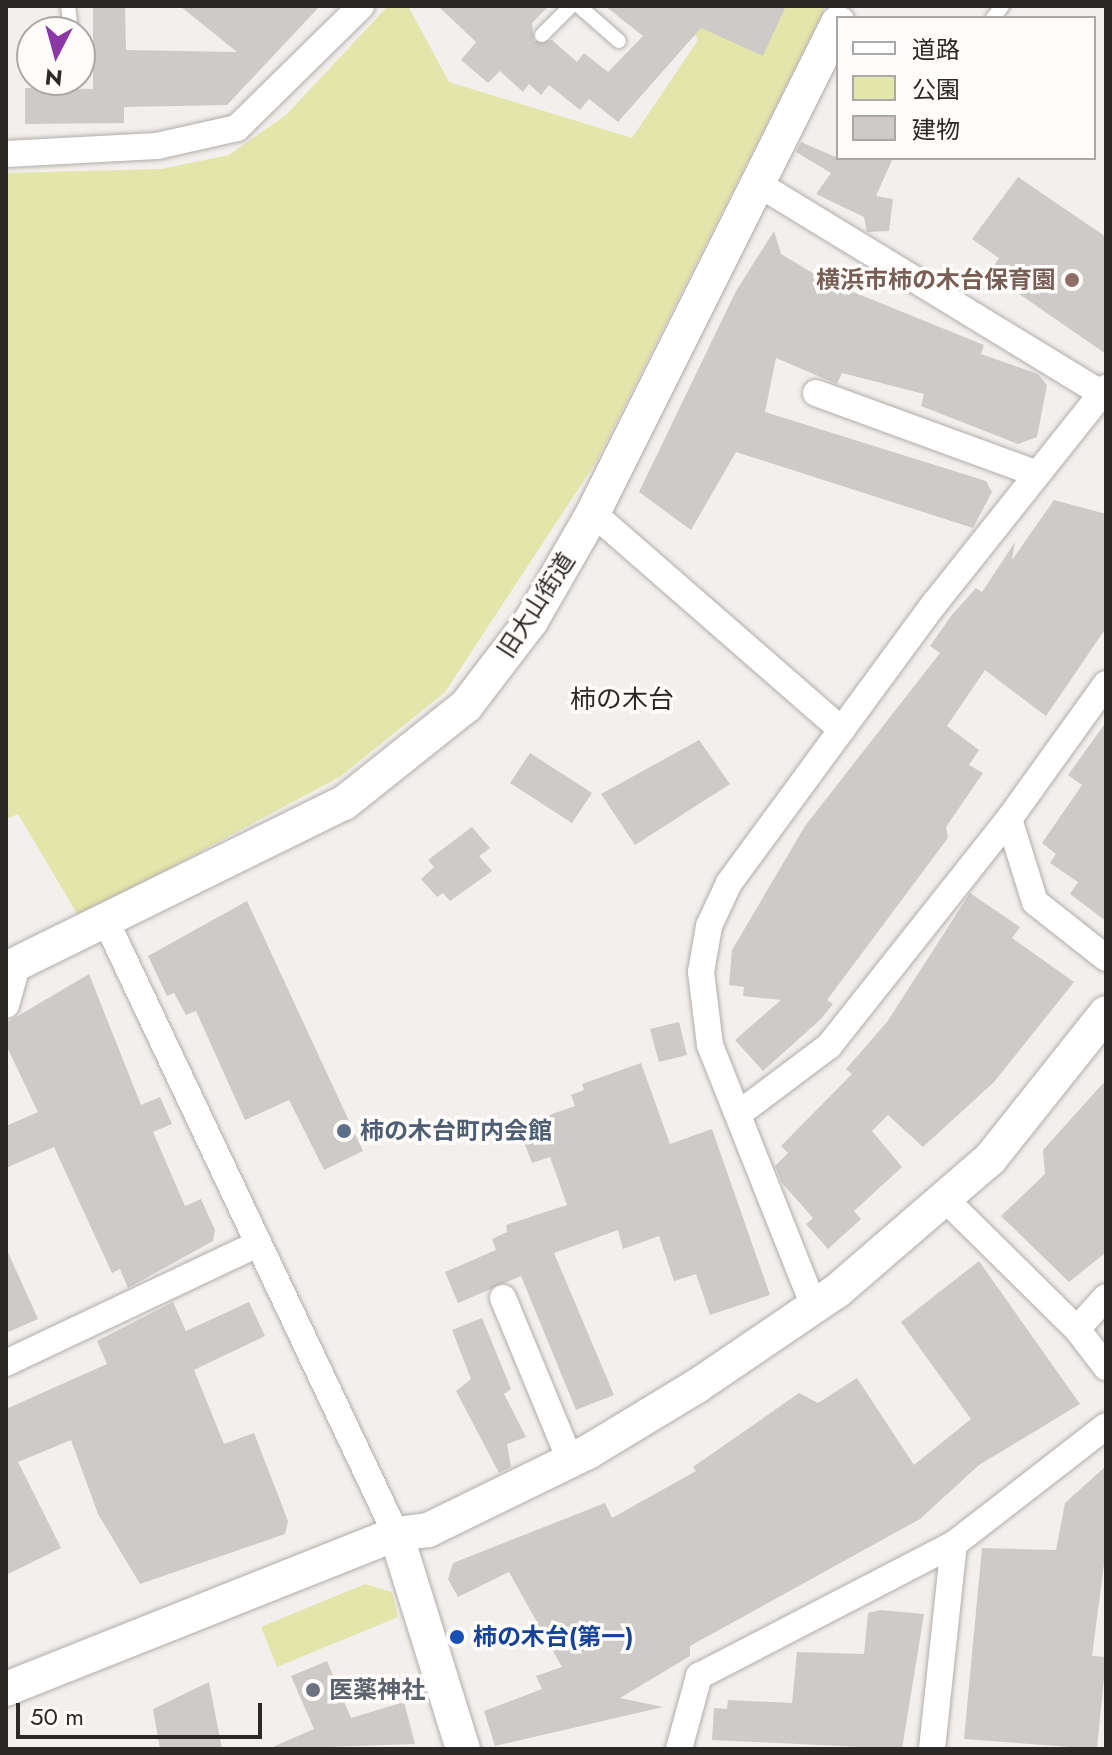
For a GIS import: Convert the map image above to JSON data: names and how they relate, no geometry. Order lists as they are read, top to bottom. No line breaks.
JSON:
{"streets":{"street":["旧大山街道"]},"districts":["柿の木台"],"places":["横浜市柿の木台保育園","柿の木台町内会館","柿の木台(第一)","医薬神社"],"legend":["道路","公園","建物"],"scale_bar":"50 m","north":"bottom"}
